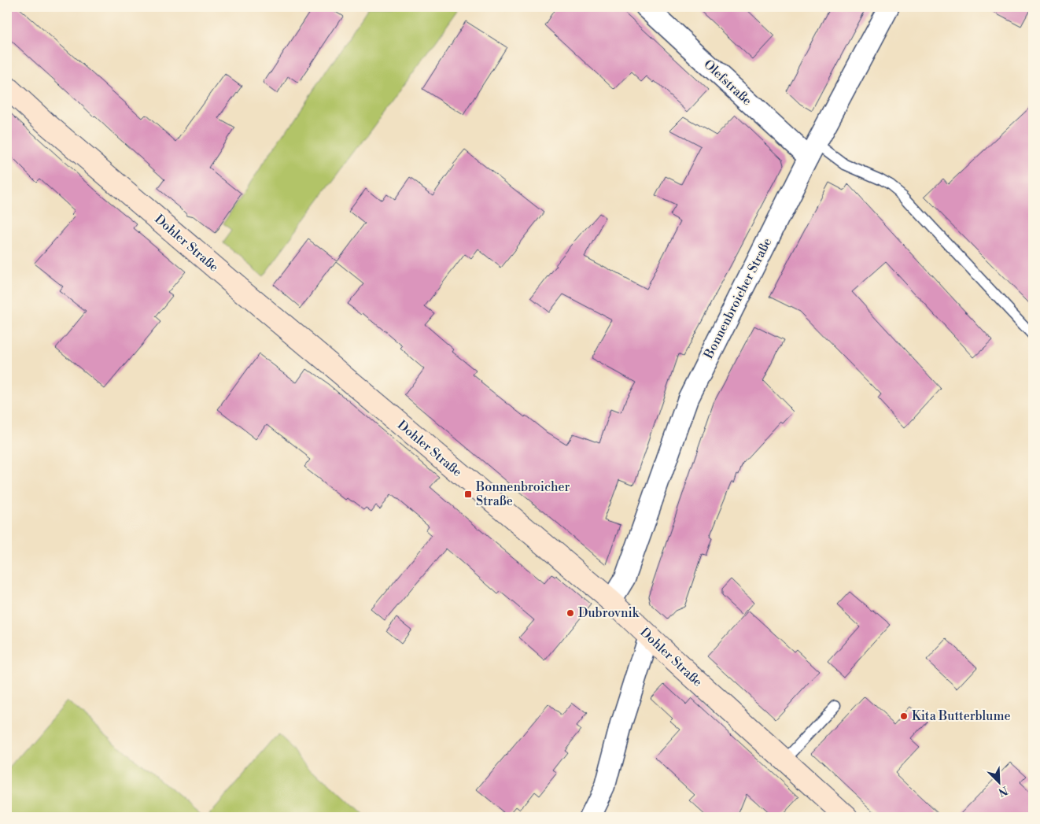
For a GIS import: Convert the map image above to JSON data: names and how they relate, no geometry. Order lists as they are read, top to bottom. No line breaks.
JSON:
{"streets":{"main road":["Dohler Straße"],"street":["Olefstraße","Bonnenbroicher Straße"]},"crossings":[["Olefstraße","Bonnenbroicher Straße"],["Dohler Straße","Bonnenbroicher Straße"]],"places":{"transit":["Bonnenbroicher Straße"],"other":["Dubrovnik","Kita Butterblume"]},"north":"bottom right"}
